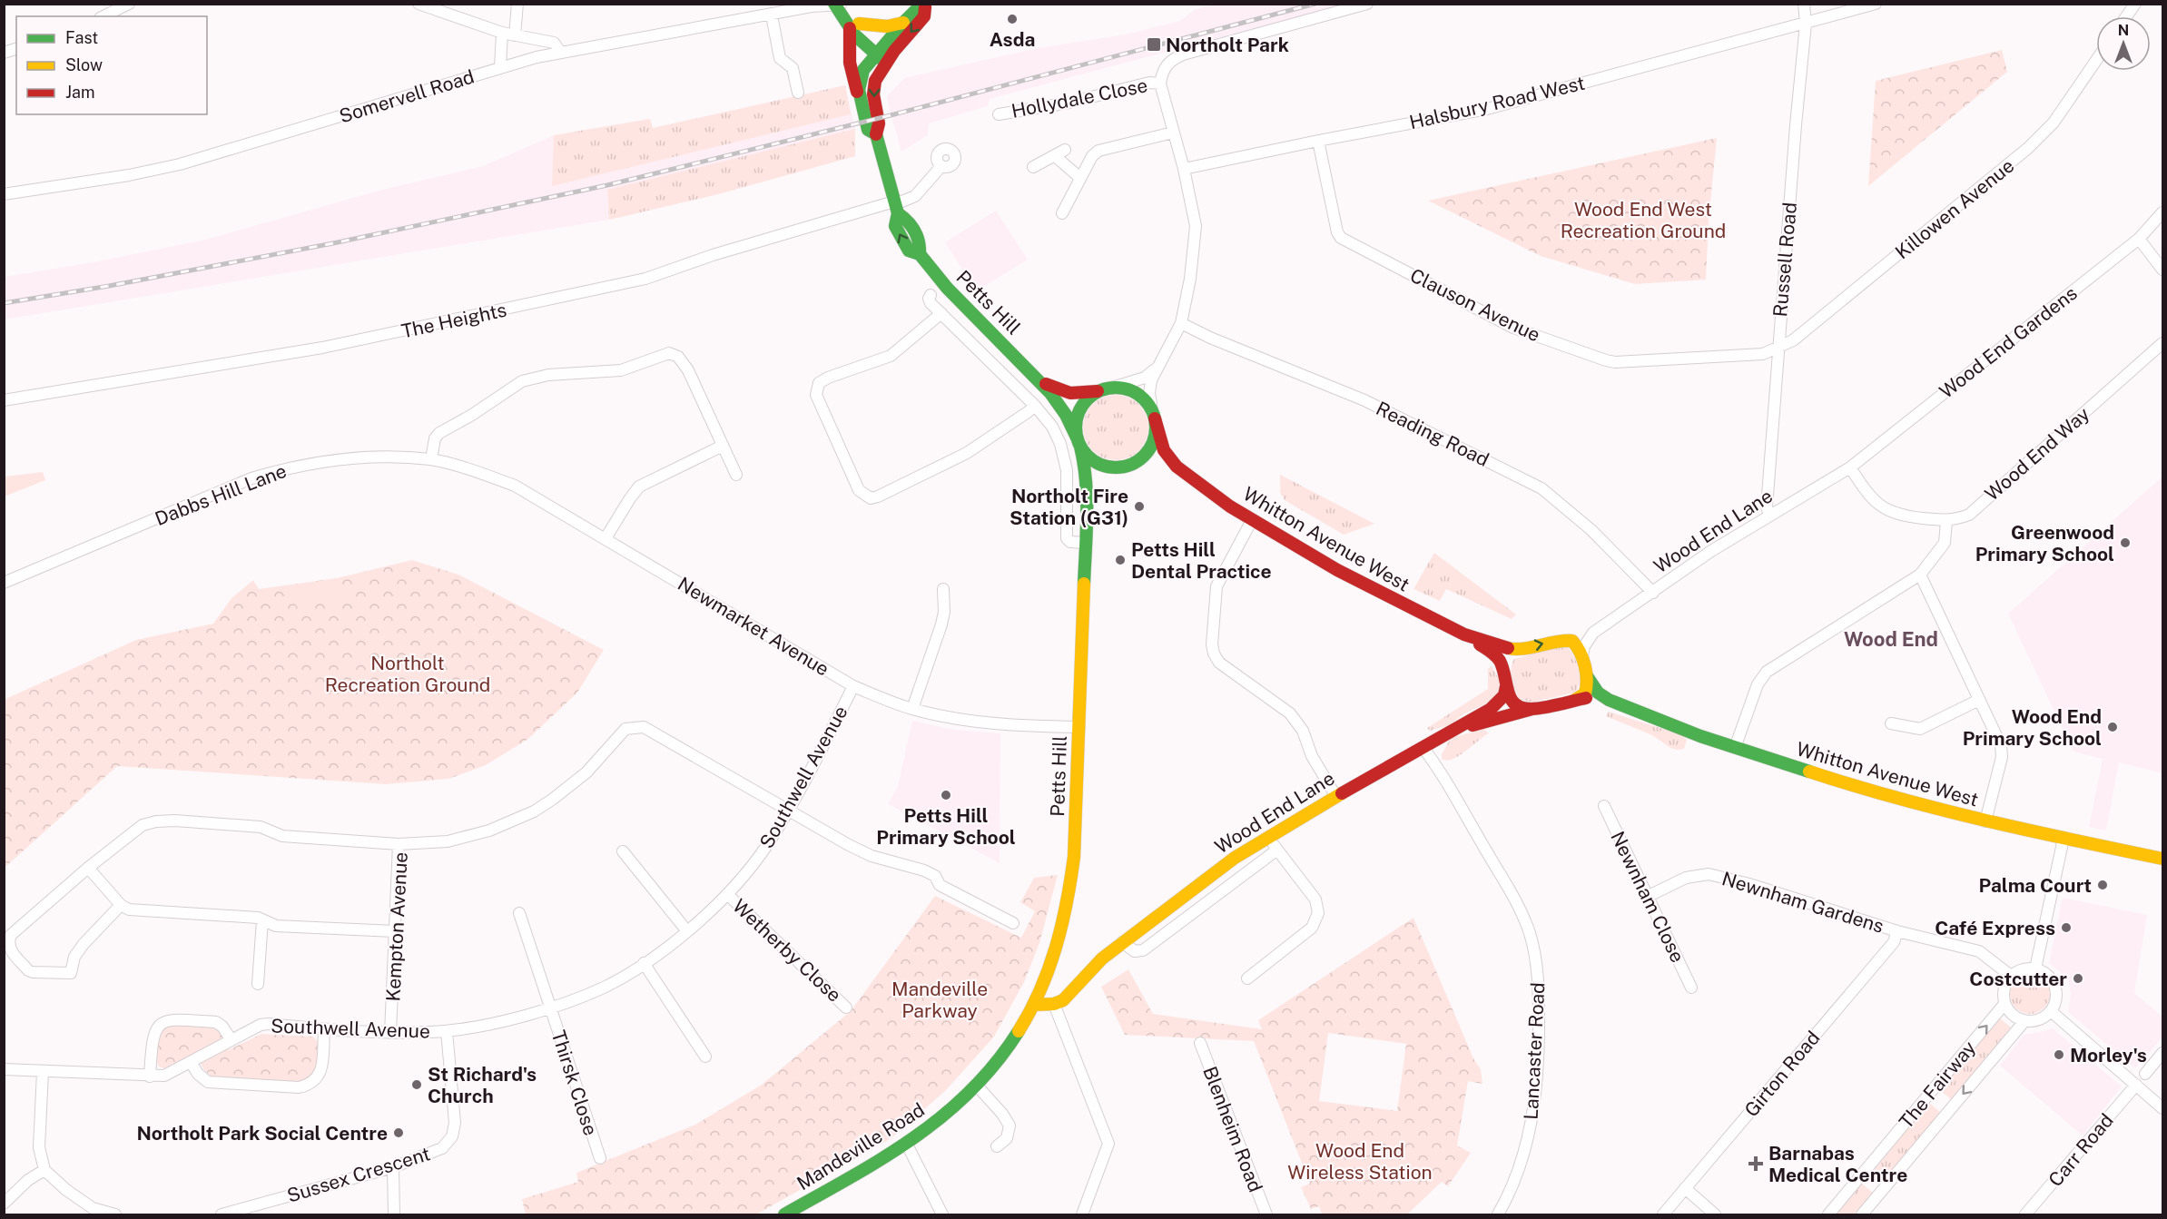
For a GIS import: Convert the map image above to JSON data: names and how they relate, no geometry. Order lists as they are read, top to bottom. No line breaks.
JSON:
{"streets":{"main road":["Petts Hill","Wood End Lane","Whitton Avenue West","Mandeville Road"],"street":["Somervell Road","Hollydale Close","Halsbury Road West","Killowen Avenue","Russell Road","Clauson Avenue","The Heights","Wood End Gardens","Reading Road","Wood End Way","Dabbs Hill Lane","Newmarket Avenue","Southwell Avenue","Newnham Close","Newnham Gardens","Kempton Avenue","Wetherby Close","Lancaster Road","Girton Road","Thirsk Close","The Fairway","Blenheim Road","Carr Road","Sussex Crescent"]},"crossings":[["Halsbury Road West","Russell Road"],["Halsbury Road West","Clauson Avenue"],["Killowen Avenue","Russell Road"],["Killowen Avenue","Clauson Avenue"],["Russell Road","Clauson Avenue"],["Russell Road","Wood End Lane"],["Petts Hill","The Heights"],["Petts Hill","Whitton Avenue West"],["Petts Hill","Newmarket Avenue"],["Petts Hill","Mandeville Road"],["Wood End Gardens","Wood End Way"],["Wood End Gardens","Wood End Lane"],["Reading Road","Wood End Lane"],["Wood End Way","Wood End Lane"],["Dabbs Hill Lane","Newmarket Avenue"],["Wood End Lane","Whitton Avenue West"],["Wood End Lane","Lancaster Road"],["Newmarket Avenue","Southwell Avenue"],["Southwell Avenue","Kempton Avenue"],["Southwell Avenue","Wetherby Close"],["Southwell Avenue","Thirsk Close"],["Southwell Avenue","Sussex Crescent"],["Newnham Close","Newnham Gardens"],["Newnham Gardens","Girton Road"],["Newnham Gardens","The Fairway"]],"districts":["Wood End"],"parks":["Wood End West Recreation Ground","Northolt Recreation Ground","Mandeville Parkway","Wood End Wireless Station"],"places":{"other":["Asda","Northolt Fire Station (G31)","Greenwood Primary School","Petts Hill Dental Practice","Wood End Primary School","Petts Hill Primary School","Palma Court","Café Express","Costcutter","Morley's","St Richard's Church","Northolt Park Social Centre"],"transit":["Northolt Park"],"health":["Barnabas Medical Centre"]},"legend":["Fast","Slow","Jam"],"north":"top"}
